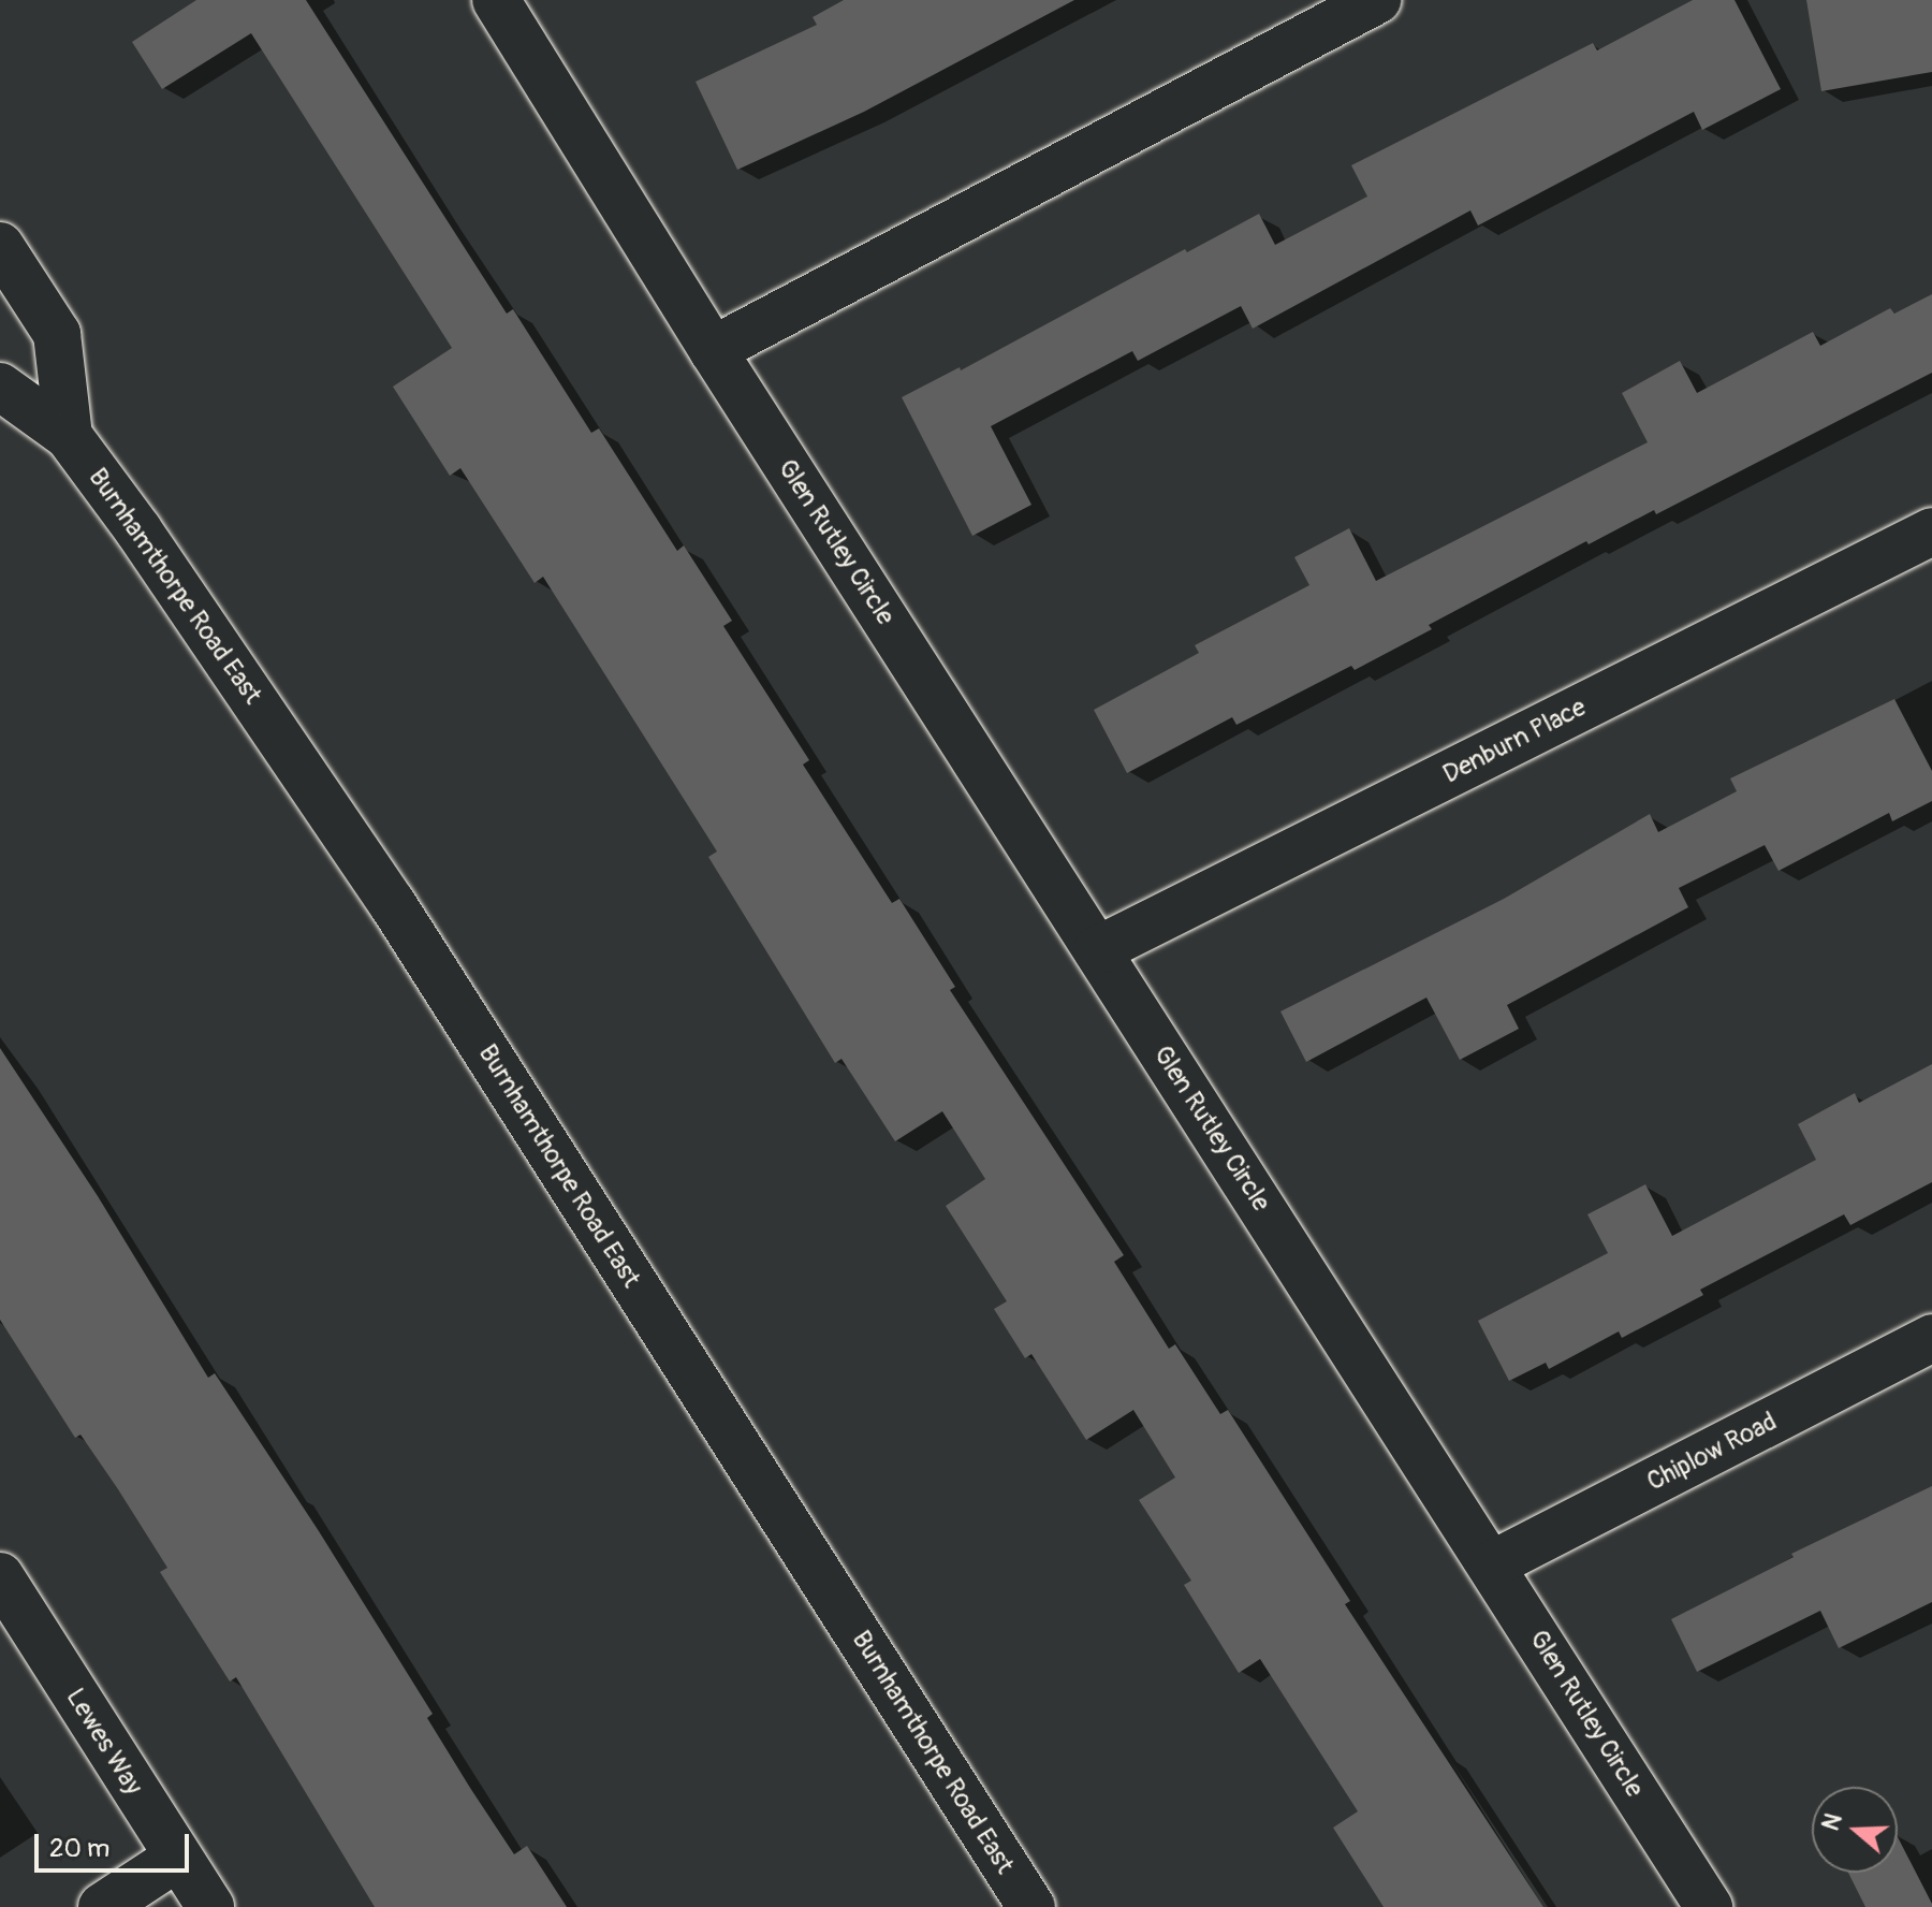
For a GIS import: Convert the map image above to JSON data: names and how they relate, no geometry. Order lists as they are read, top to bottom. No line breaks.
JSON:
{"streets":{"street":["Glen Rutley Circle","Burnhamthorpe Road East","Denburn Place","Chiplow Road","Lewes Way"]},"crossings":[["Glen Rutley Circle","Denburn Place"],["Glen Rutley Circle","Chiplow Road"]],"scale_bar":"20 m","north":"left"}
